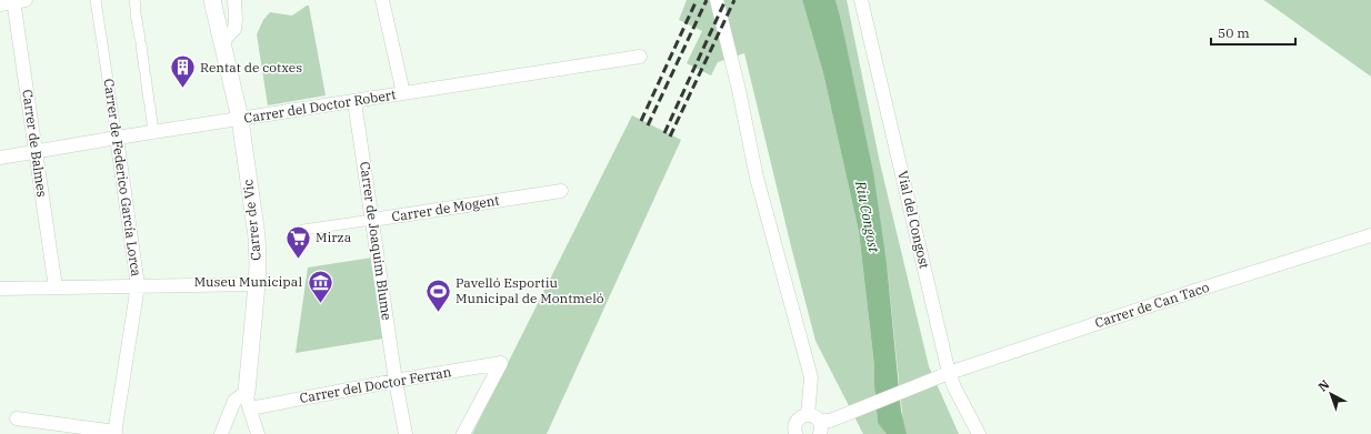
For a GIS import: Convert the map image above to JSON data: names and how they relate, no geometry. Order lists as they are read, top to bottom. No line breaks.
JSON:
{"streets":{"street":["Carrer del Doctor Robert","Carrer de Balmes","Carrer de Federico García Lorca","Carrer de Mogent","Carrer de Vic","Vial del Congost","Carrer de Joaquim Blume","Carrer de Can Taco","Carrer del Doctor Ferran"]},"crossings":[["Carrer del Doctor Robert","Carrer de Balmes"],["Carrer del Doctor Robert","Carrer de Federico García Lorca"],["Carrer del Doctor Robert","Carrer de Vic"],["Carrer del Doctor Robert","Carrer de Joaquim Blume"],["Carrer de Mogent","Carrer de Joaquim Blume"],["Vial del Congost","Carrer de Can Taco"],["Carrer de Joaquim Blume","Carrer del Doctor Ferran"]],"water":["Riu Congost"],"places":{"building":["Rentat de cotxes"],"supermarket":["Mirza"],"museum":["Museu Municipal"],"sports":["Pavelló Esportiu Municipal de Montmeló"]},"scale_bar":"50 m","north":"top left"}
